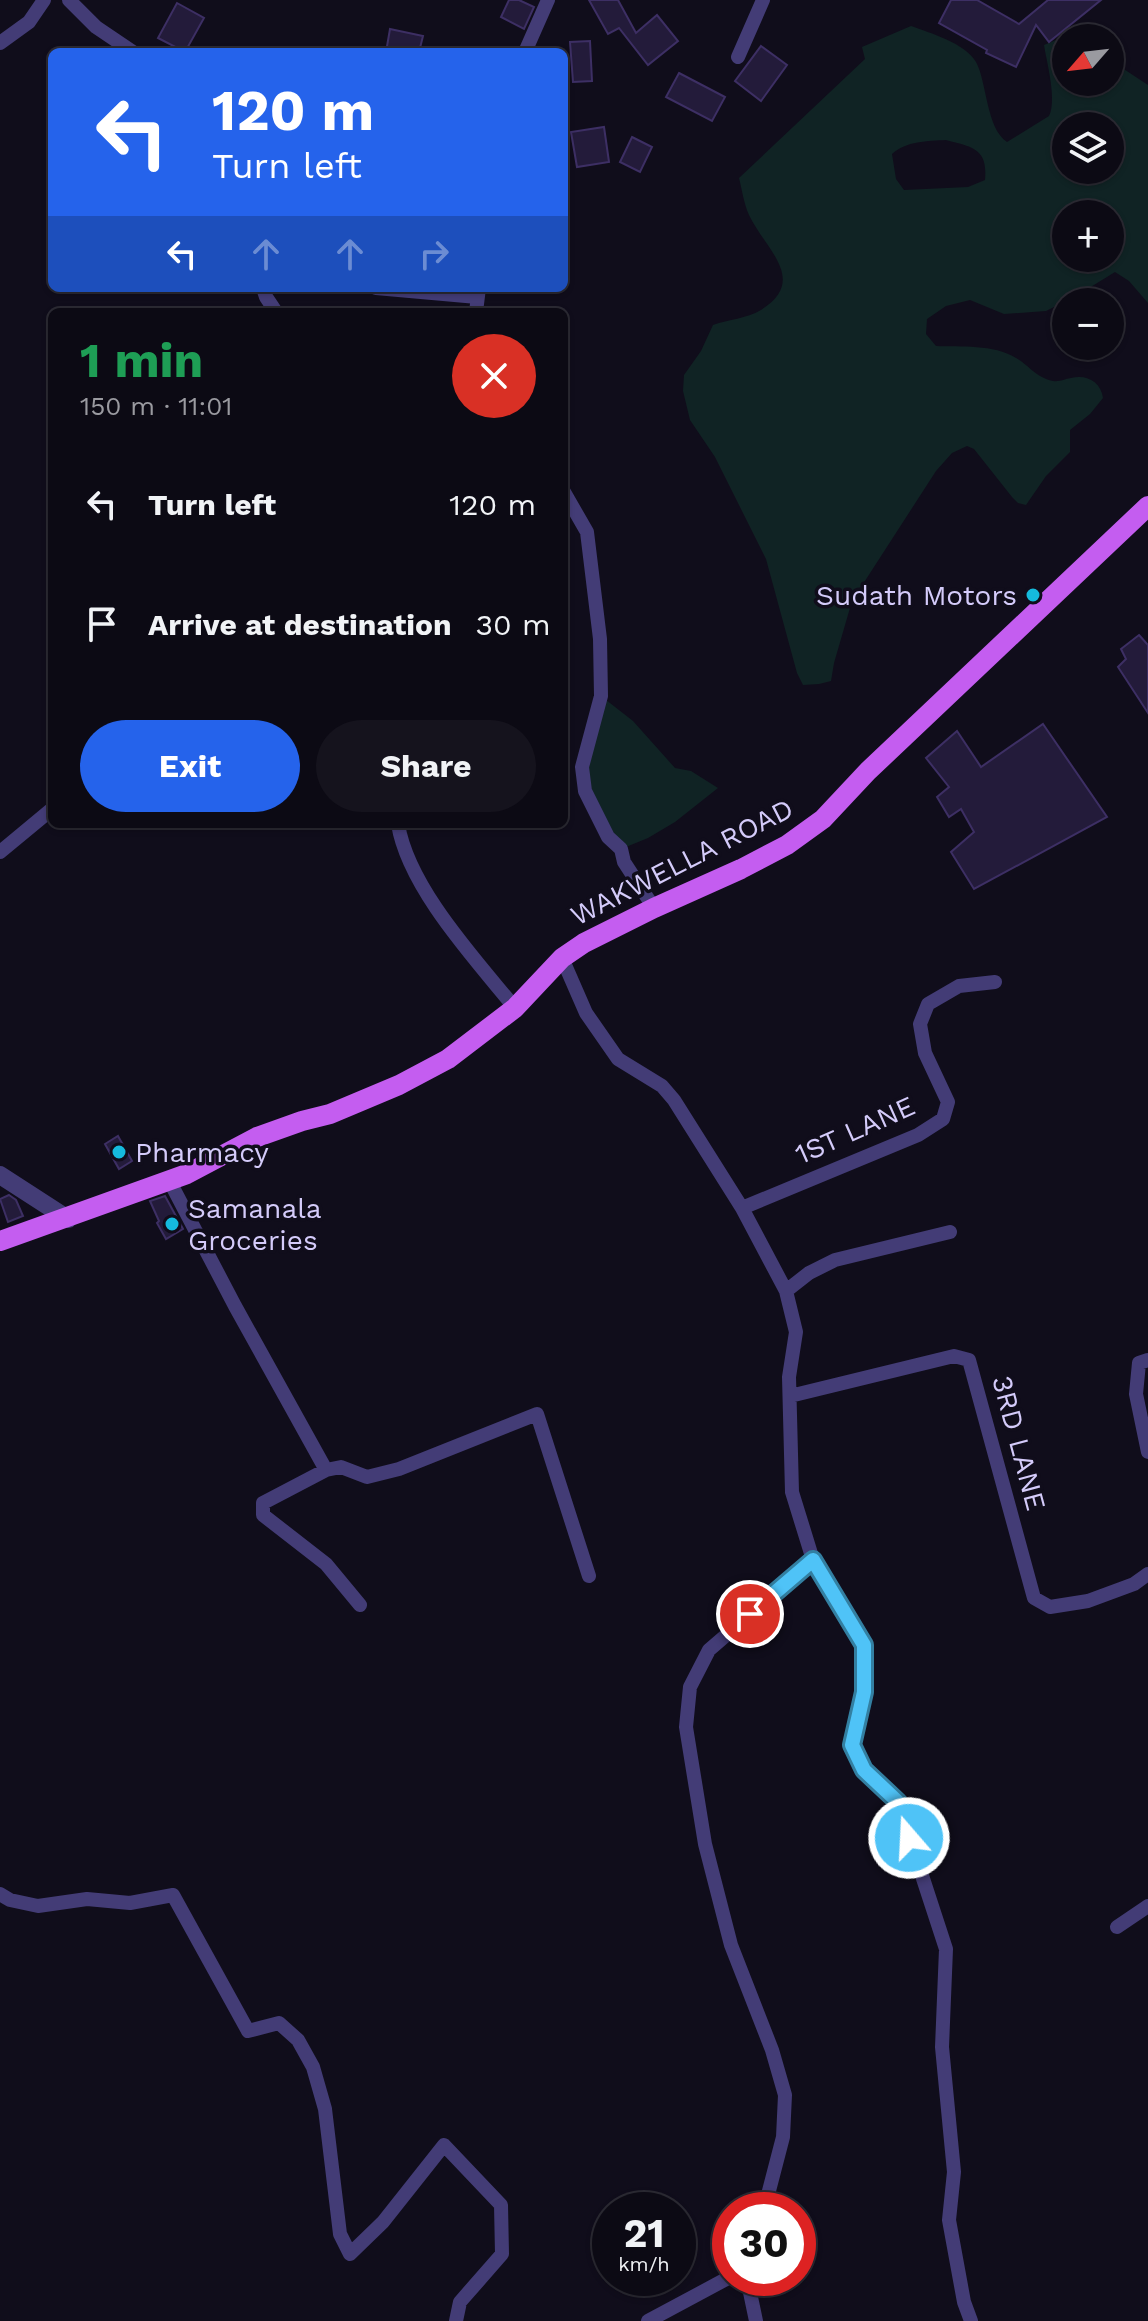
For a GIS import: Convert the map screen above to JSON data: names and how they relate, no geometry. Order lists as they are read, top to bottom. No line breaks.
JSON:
{"streets":{"main road":["WAKWELLA ROAD"],"street":["1ST LANE","3RD LANE"]},"places":["Sudath Motors","Pharmacy","Samanala Groceries"],"north":"bottom left","page":{"map_buttons":["+","−"],"turn":["120 m","Turn left"],"heading":["1 min","150 m · 11:01"],"list":[{"name":"Turn left","value":"120 m"},{"name":"Arrive at destination","value":"30 m"}],"buttons":["Exit","Share"],"speed":"21 km/h","limit":"30"}}
